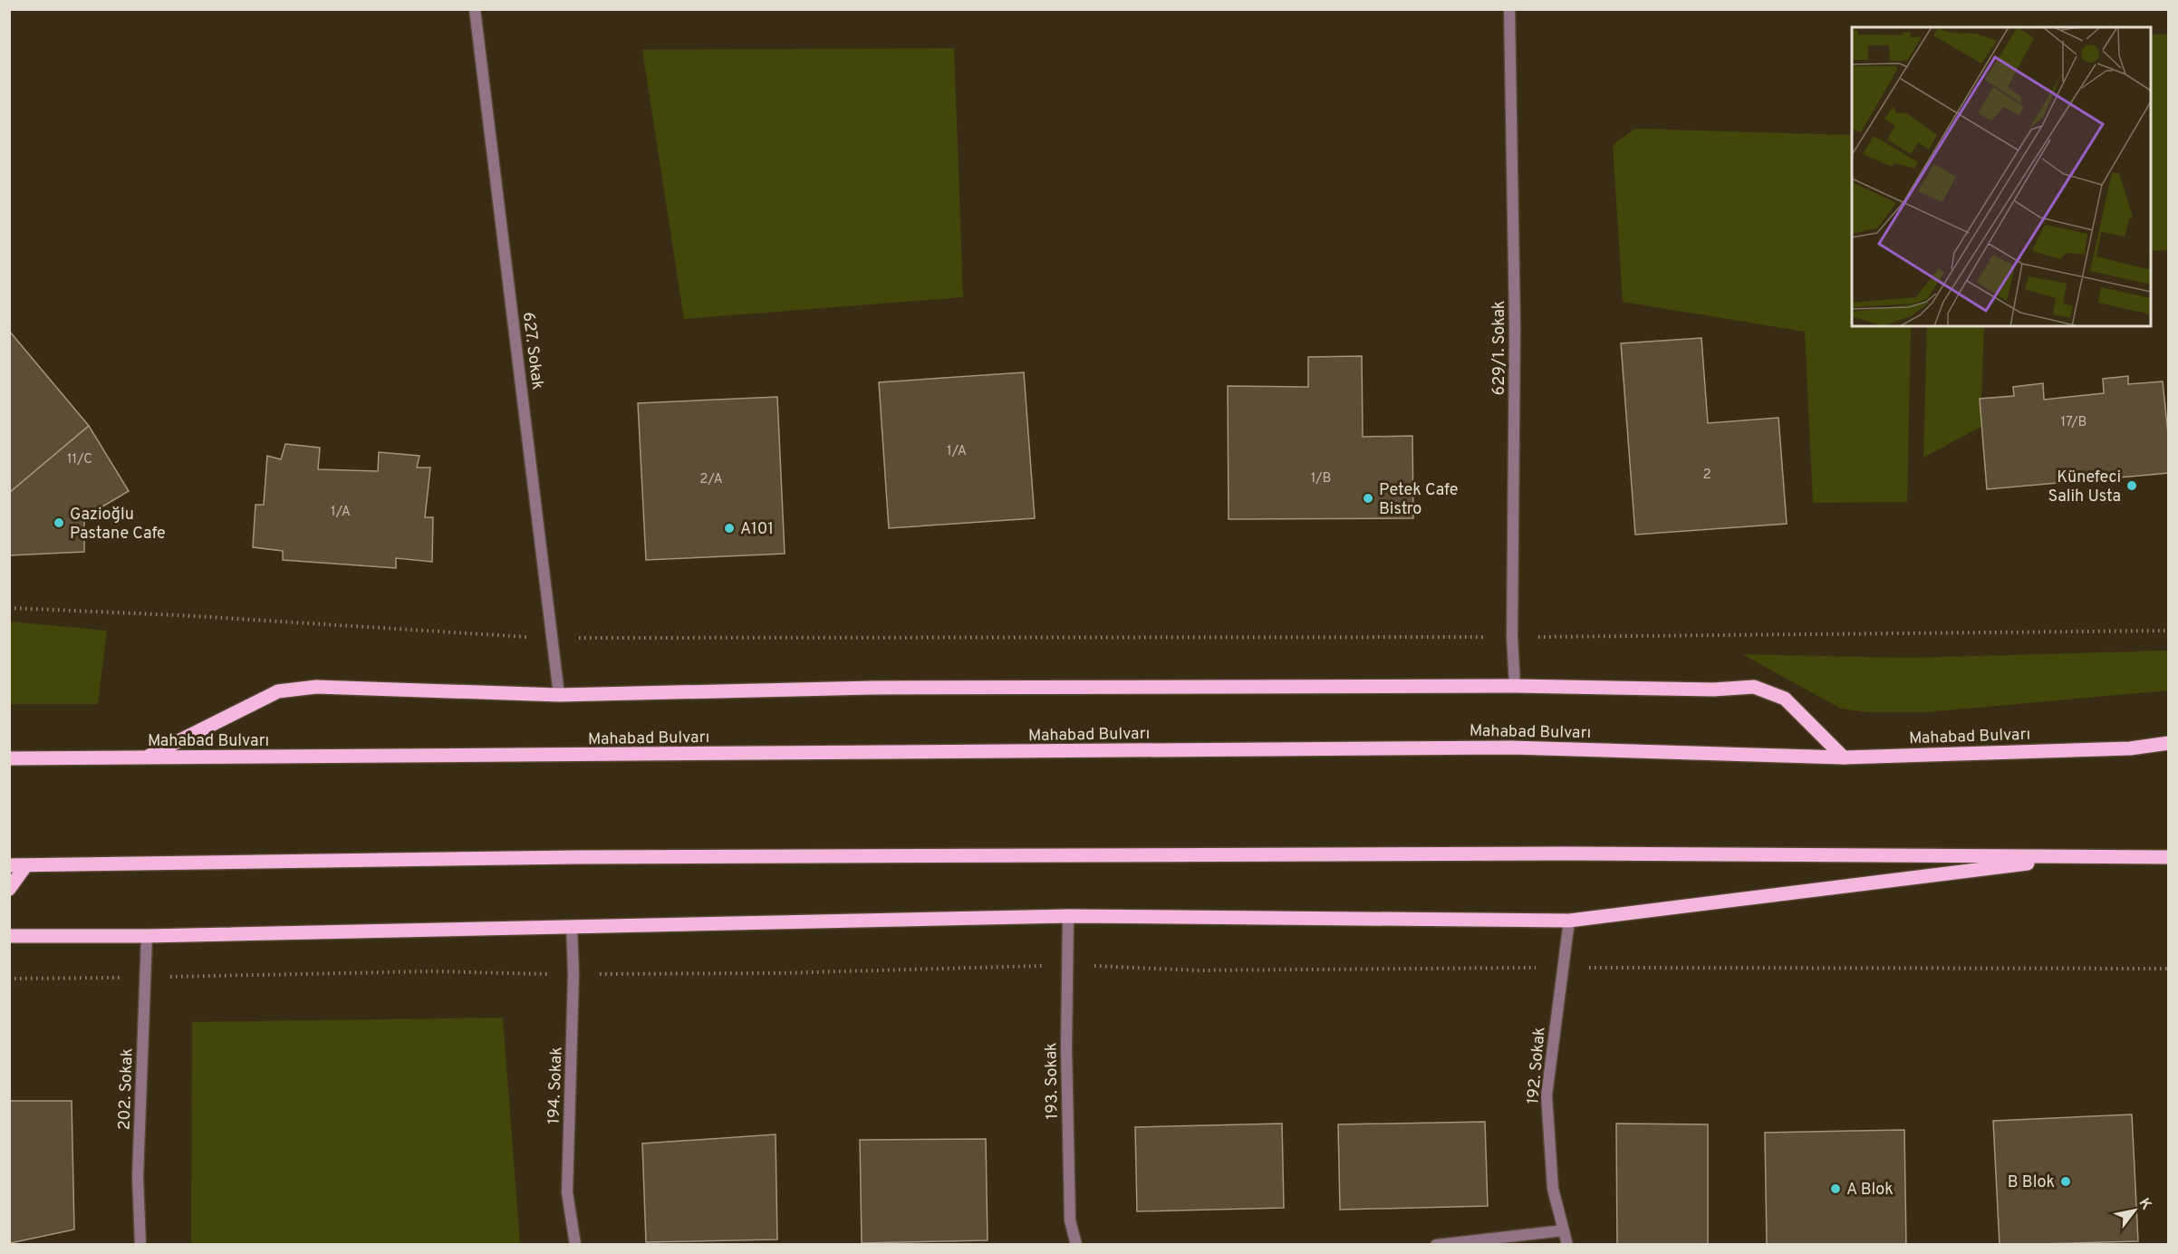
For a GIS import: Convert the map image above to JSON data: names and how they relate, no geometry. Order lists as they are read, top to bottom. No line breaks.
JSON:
{"streets":{"main road":["Mahabad Bulvarı"],"street":["629/1. Sokak","627. Sokak","192. Sokak","193. Sokak","194. Sokak","202. Sokak"]},"places":["Künefeci Salih Usta","Petek Cafe Bistro","Gazioğlu Pastane Cafe","A101","B Blok","A Blok"],"house_numbers":["17/B","1/A","11/C","2","1/B","2/A","1/A"],"north":"top right"}
